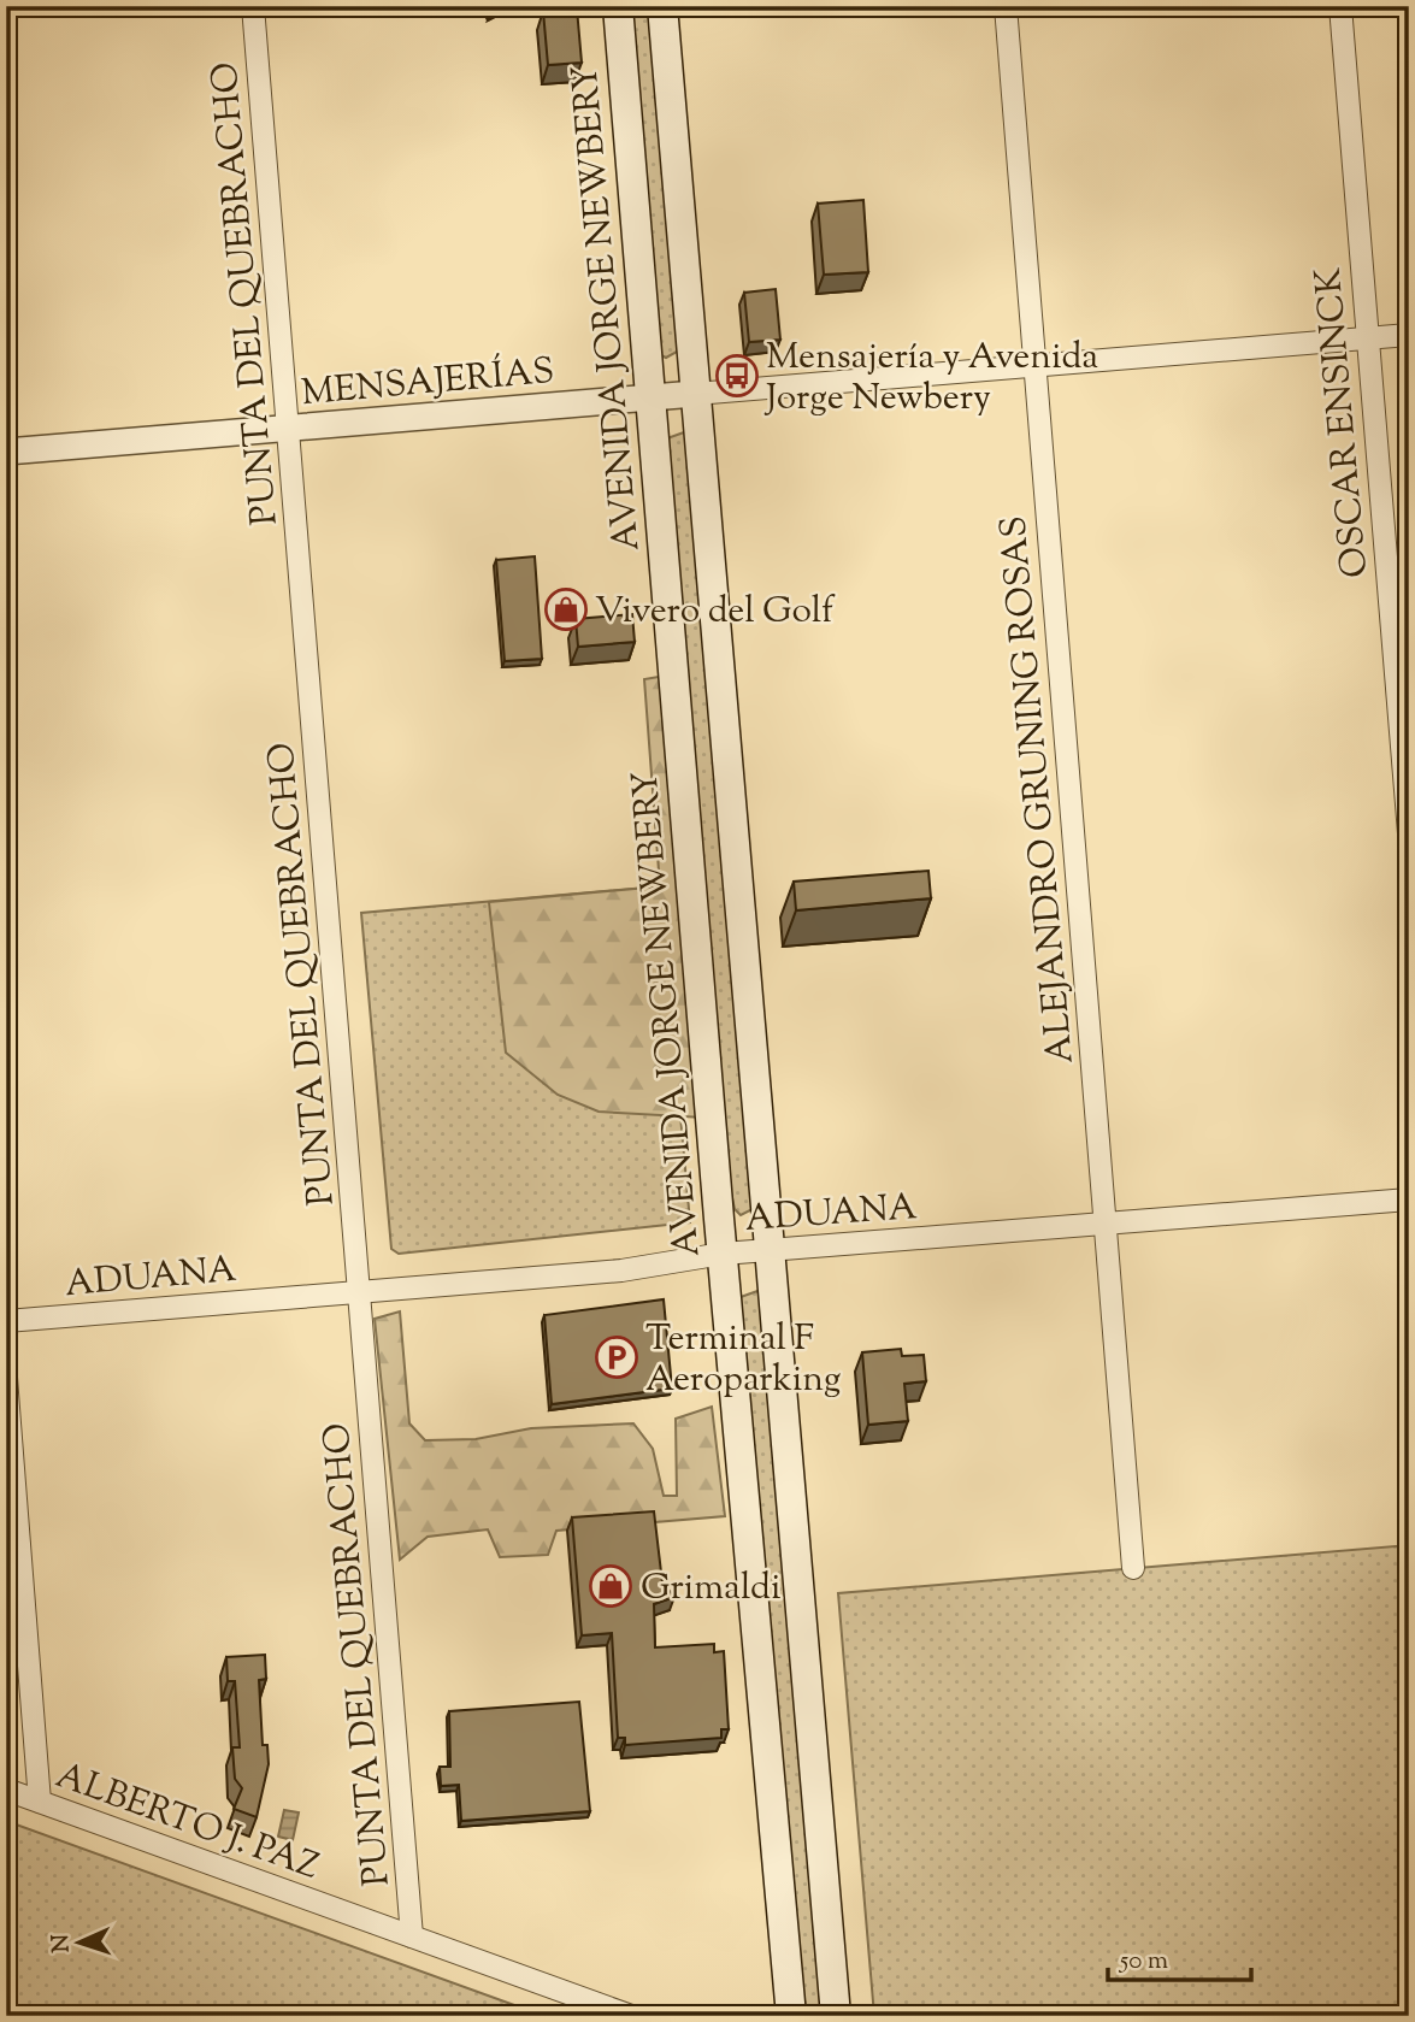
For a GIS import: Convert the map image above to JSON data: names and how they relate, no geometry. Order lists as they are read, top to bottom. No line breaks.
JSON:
{"streets":{"main road":["AVENIDA JORGE NEWBERY"],"street":["PUNTA DEL QUEBRACHO","MENSAJERÍAS","OSCAR ENSINCK","ALEJANDRO GRUNING ROSAS","ADUANA","ALBERTO J. PAZ"]},"crossings":[["PUNTA DEL QUEBRACHO","MENSAJERÍAS"],["PUNTA DEL QUEBRACHO","ADUANA"],["PUNTA DEL QUEBRACHO","ALBERTO J. PAZ"],["AVENIDA JORGE NEWBERY","MENSAJERÍAS"],["AVENIDA JORGE NEWBERY","ADUANA"],["MENSAJERÍAS","OSCAR ENSINCK"],["MENSAJERÍAS","ALEJANDRO GRUNING ROSAS"],["ALEJANDRO GRUNING ROSAS","ADUANA"]],"places":{"bus stop":["Mensajería y Avenida Jorge Newbery"],"shop":["Vivero del Golf","Grimaldi"],"parking":["Terminal F Aeroparking"]},"scale_bar":"50 m","north":"left"}
